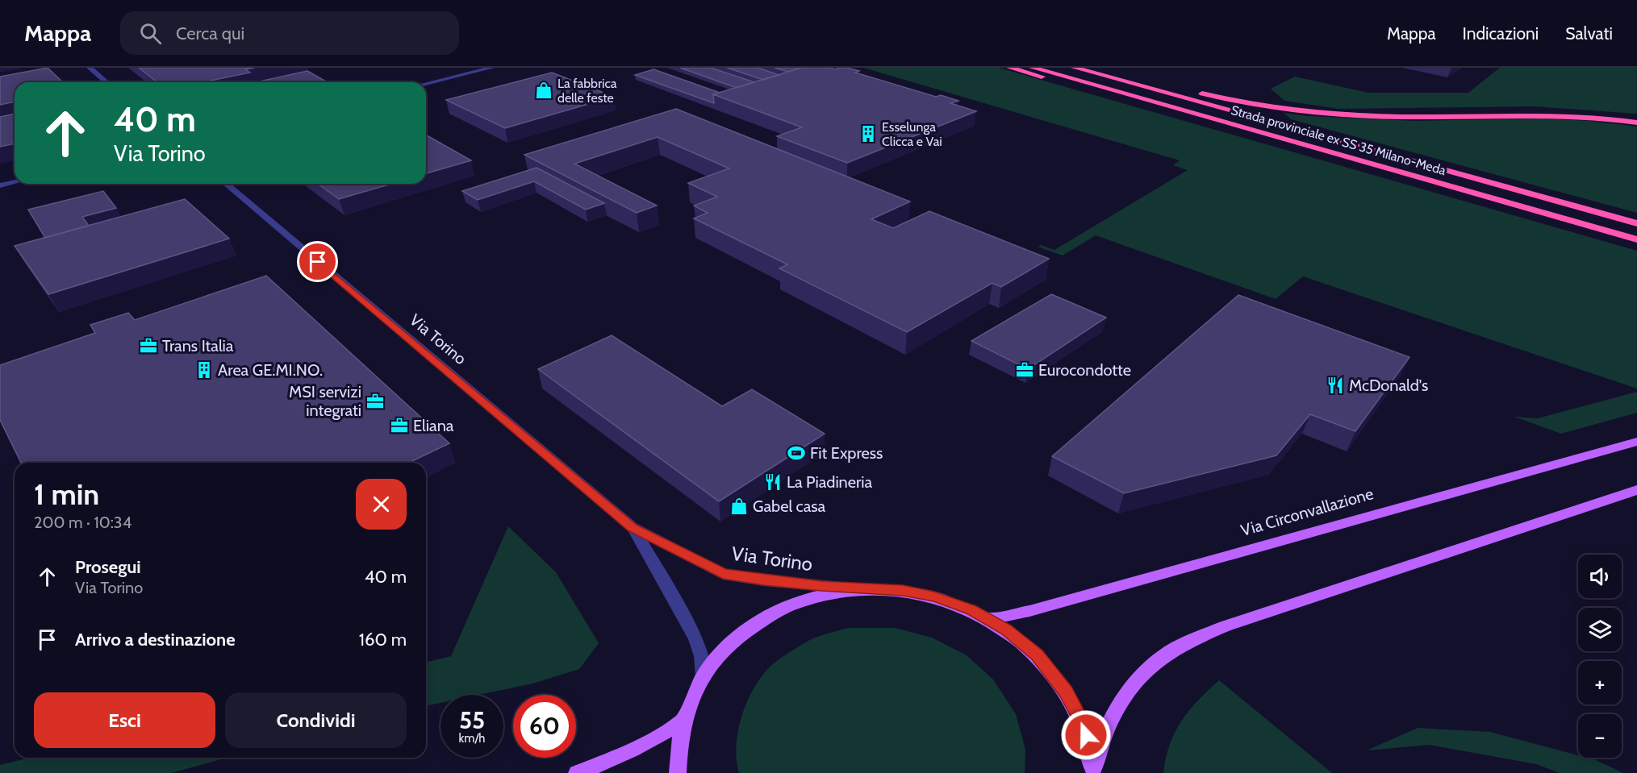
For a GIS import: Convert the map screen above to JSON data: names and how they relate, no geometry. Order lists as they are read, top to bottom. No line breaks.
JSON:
{"streets":{"highway":["Strada provinciale ex SS 35 Milano-Meda"],"main road":["Via Circonvallazione"],"street":["Via Torino"]},"places":{"shop":["La fabbrica delle feste","Gabel casa"],"building":["Esselunga Clicca e Vai","Area GE.MI.NO."],"office":["Trans Italia","Eurocondotte","MSI servizi integrati","Eliana"],"restaurant":["McDonald's","La Piadineria"],"sports":["Fit Express"]},"page":{"header":"Mappa","search":"Cerca qui","nav":["Mappa","Indicazioni","Salvati"],"turn":["40 m","Via Torino"],"heading":["1 min","200 m · 10:34"],"list":[{"name":"Prosegui","note":"Via Torino","value":"40 m"},{"name":"Arrivo a destinazione","value":"160 m"}],"map_buttons":["+","−"],"buttons":["Esci","Condividi"],"speed":"55 km/h","limit":"60"}}
